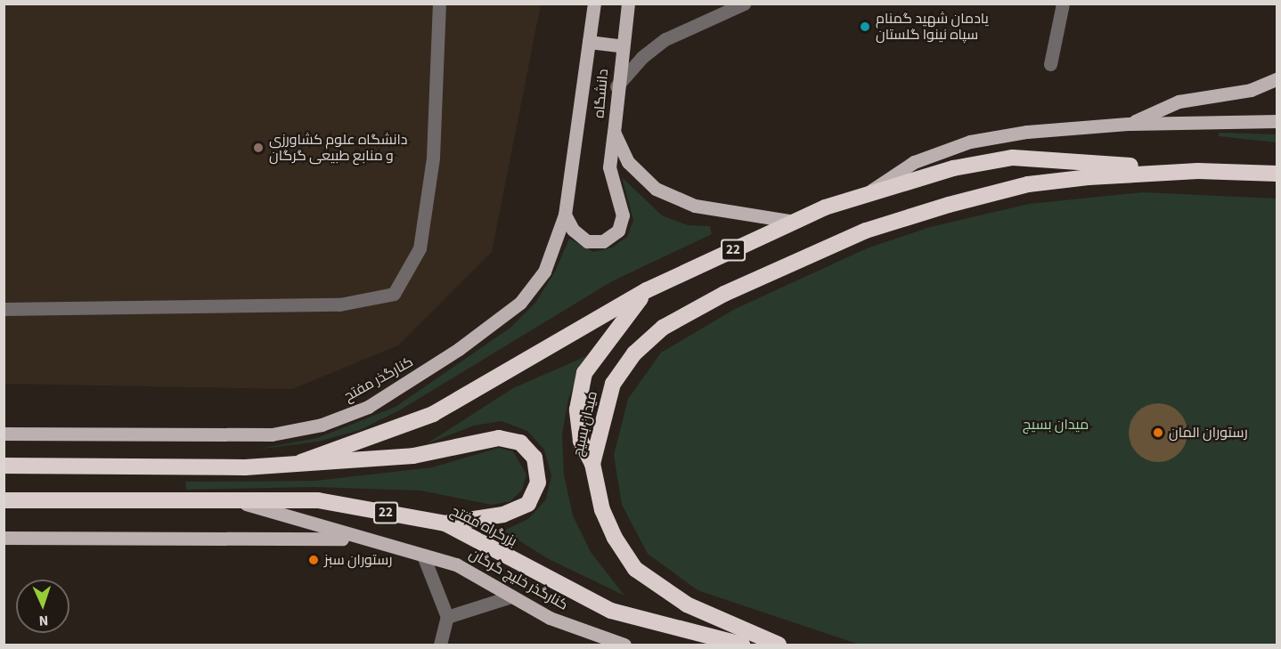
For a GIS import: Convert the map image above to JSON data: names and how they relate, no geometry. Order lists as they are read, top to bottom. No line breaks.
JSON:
{"streets":{"highway":["22","میدان بسیج","بزرگراه مفتح"],"main road":["دانشگاه","کنارگذر مفتح","کنارگذر خلیج گرگان"]},"crossings":[["دانشگاه","22"],["دانشگاه","کنارگذر مفتح"],["22","میدان بسیج"]],"parks":["میدان بسیج"],"places":["یادمان شهید گمنام سپاه نینوا گلستان","دانشگاه علوم کشاورزی و منابع طبیعی گرگان","رستوران المان","رستوران سبز"],"north":"bottom"}
